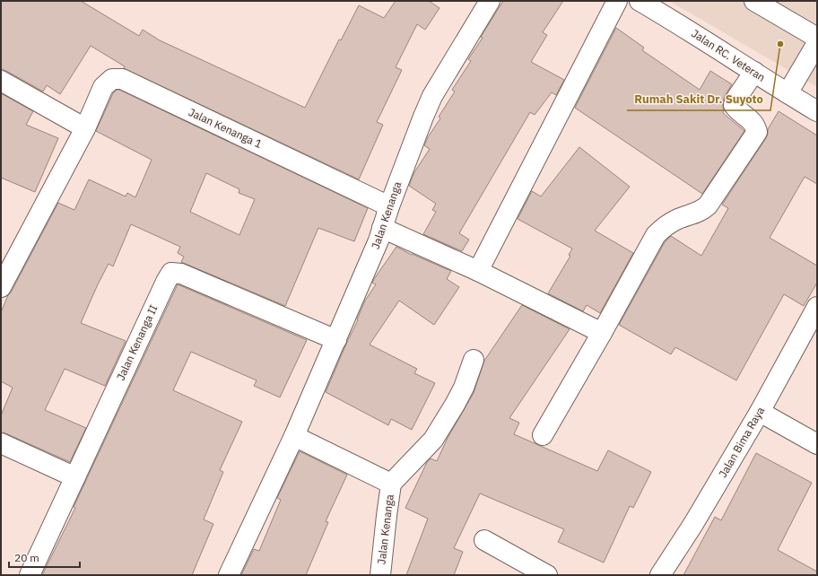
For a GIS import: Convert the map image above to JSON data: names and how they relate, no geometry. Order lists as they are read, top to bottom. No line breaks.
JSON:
{"streets":{"street":["Jalan RC. Veteran","Jalan Kenanga 1","Jalan Kenanga","Jalan Kenanga II","Jalan Bima Raya"]},"crossings":[["Jalan Kenanga 1","Jalan Kenanga"],["Jalan Kenanga","Jalan Kenanga II"]],"places":["Rumah Sakit Dr. Suyoto"],"scale_bar":"20 m"}
